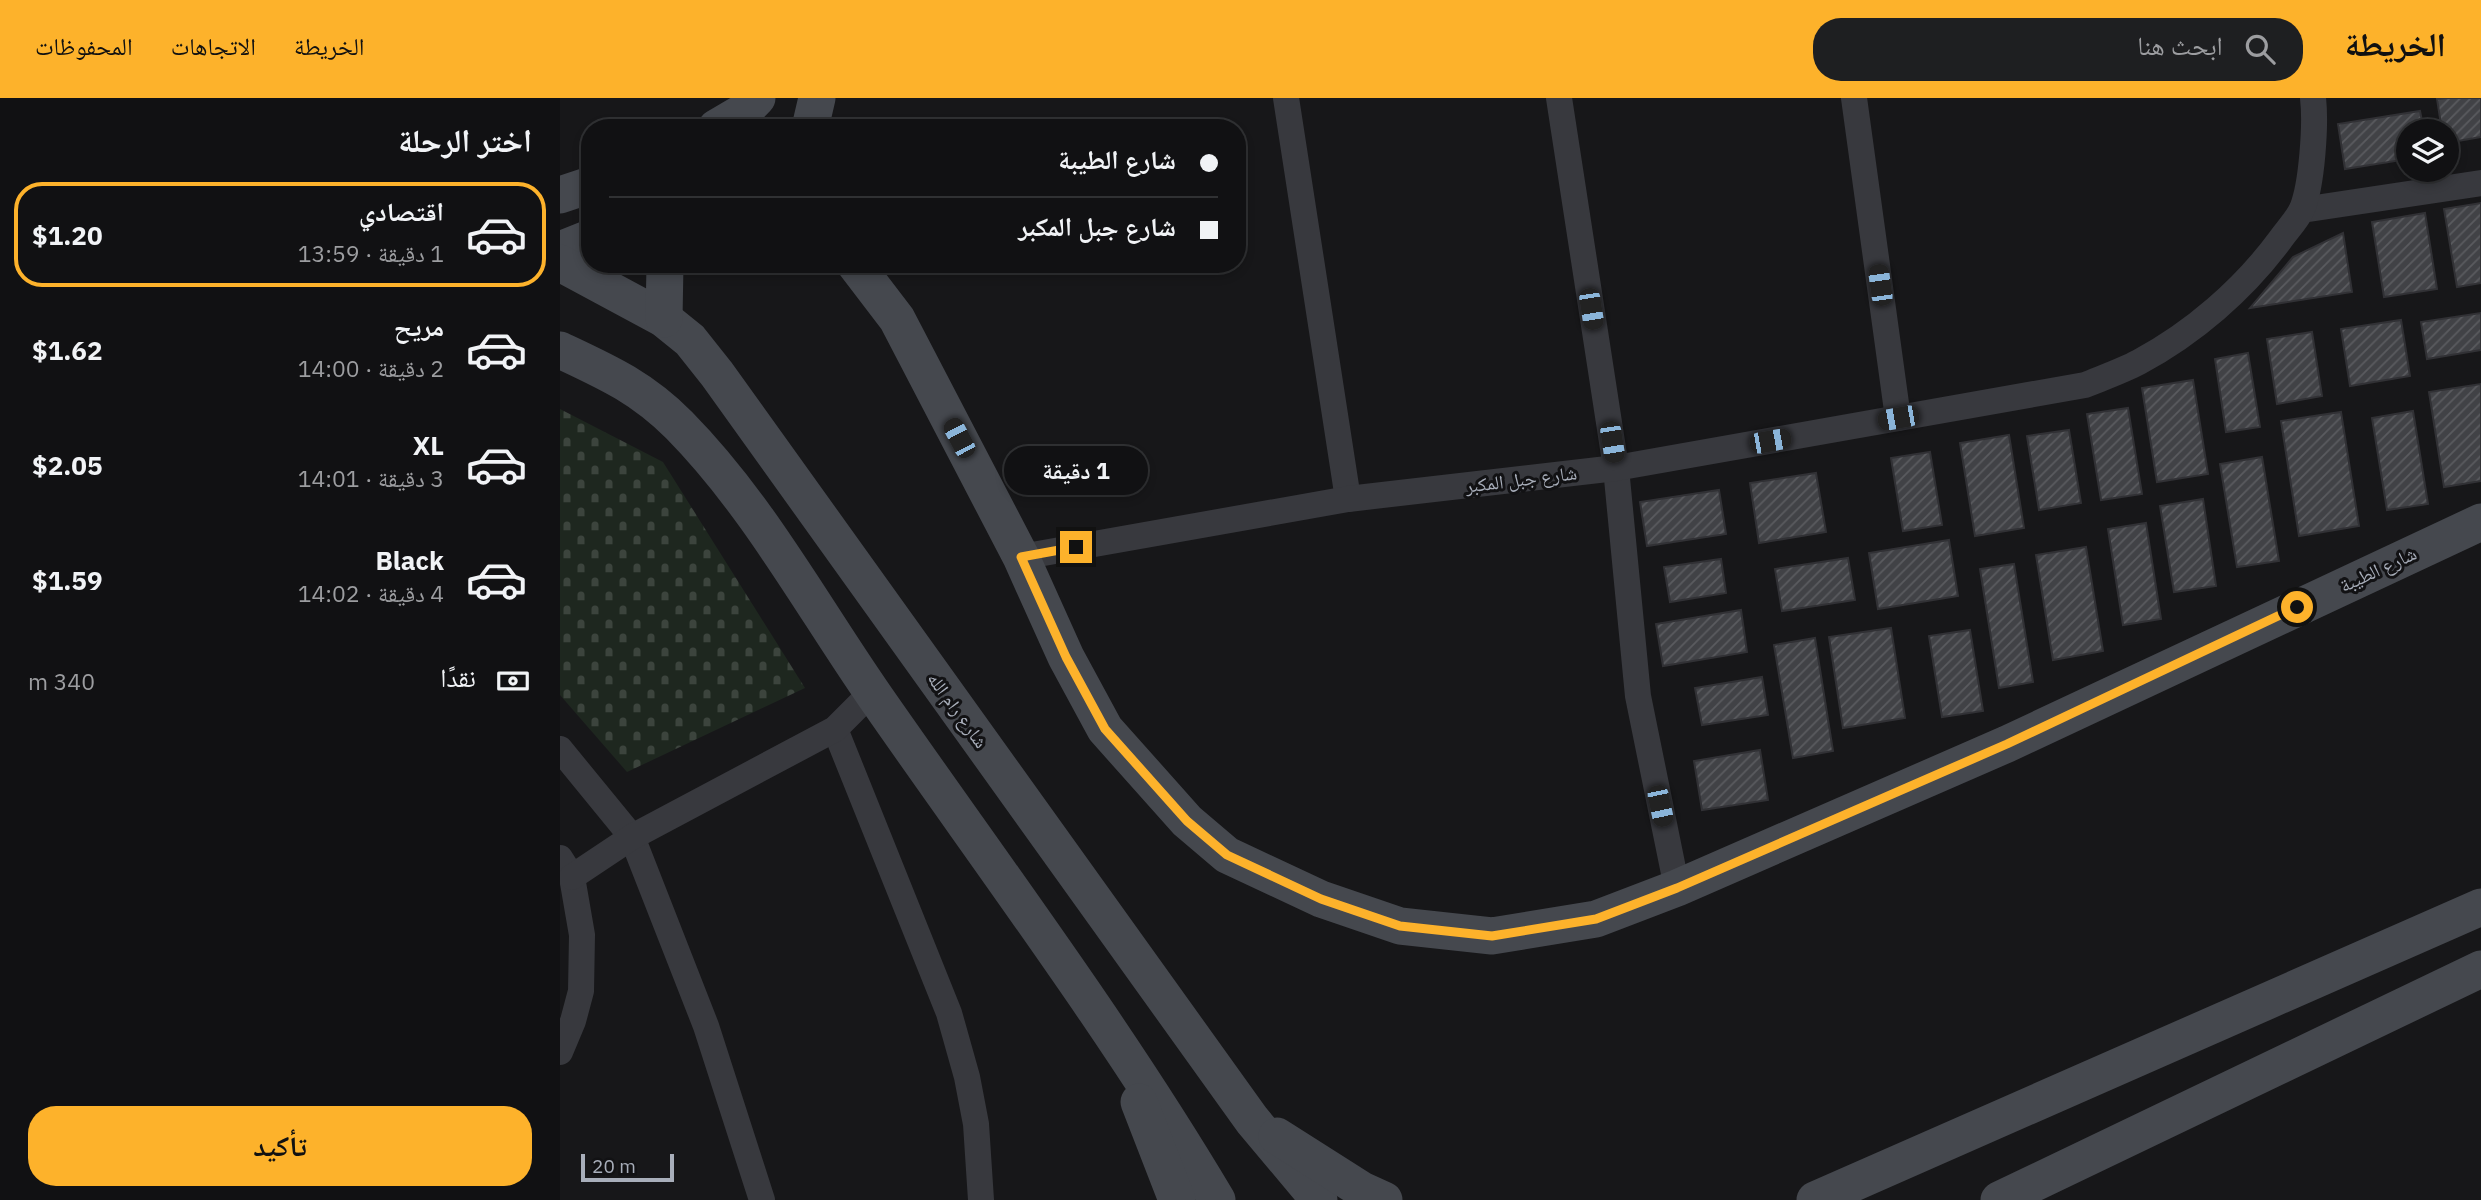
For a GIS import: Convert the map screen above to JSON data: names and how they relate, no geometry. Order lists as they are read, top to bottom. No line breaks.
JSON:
{"streets":{"main road":["شارع الطيبة","شارع رام الله"],"street":["شارع جبل المكبر"]},"crossings":[["شارع جبل المكبر","شارع الطيبة"]],"scale_bar":"20 m","page":{"header":"الخريطة","search":"ابحث هنا","nav":["الخريطة","الاتجاهات","المحفوظات"],"heading":"اختر الرحلة","banner":["شارع الطيبة","شارع جبل المكبر"],"list":[{"name":"اقتصادي","note":"1 دقيقة · 13:59","value":"$1.20"},{"name":"مريح","note":"2 دقيقة · 14:00","value":"$1.62"},{"name":"XL","note":"3 دقيقة · 14:01","value":"$2.05"},{"name":"Black","note":"4 دقيقة · 14:02","value":"$1.59"}],"bubble":"1 دقيقة","pay":["نقدًا","340 m"],"buttons":"تأكيد","scale":"20 m"}}
